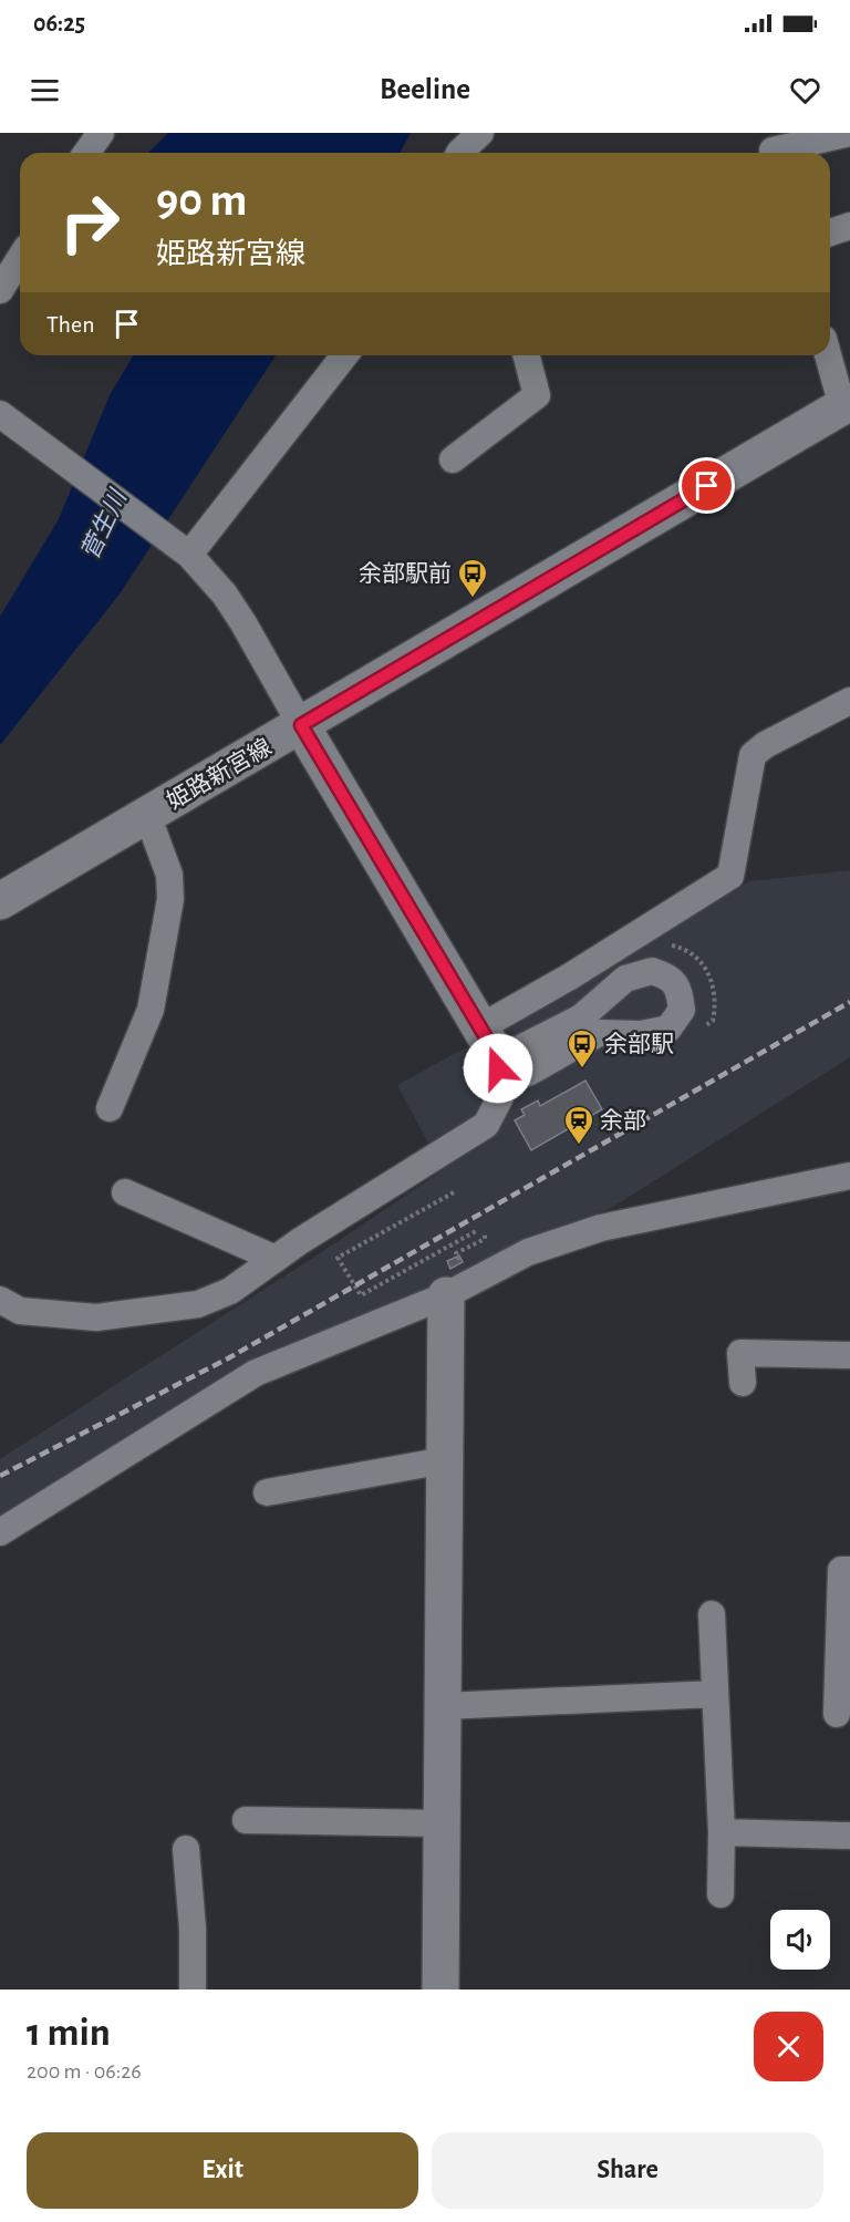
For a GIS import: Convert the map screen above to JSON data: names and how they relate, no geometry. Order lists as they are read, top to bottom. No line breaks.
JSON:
{"streets":{"main road":["姫路新宮線"]},"water":["菅生川"],"places":{"bus stop":["余部駅前","余部駅"],"station":["余部"]},"page":{"status":"06:25","header":"Beeline","turn":["90 m","姫路新宮線"],"then":"Then","heading":["1 min","200 m · 06:26"],"buttons":["Exit","Share"]}}
